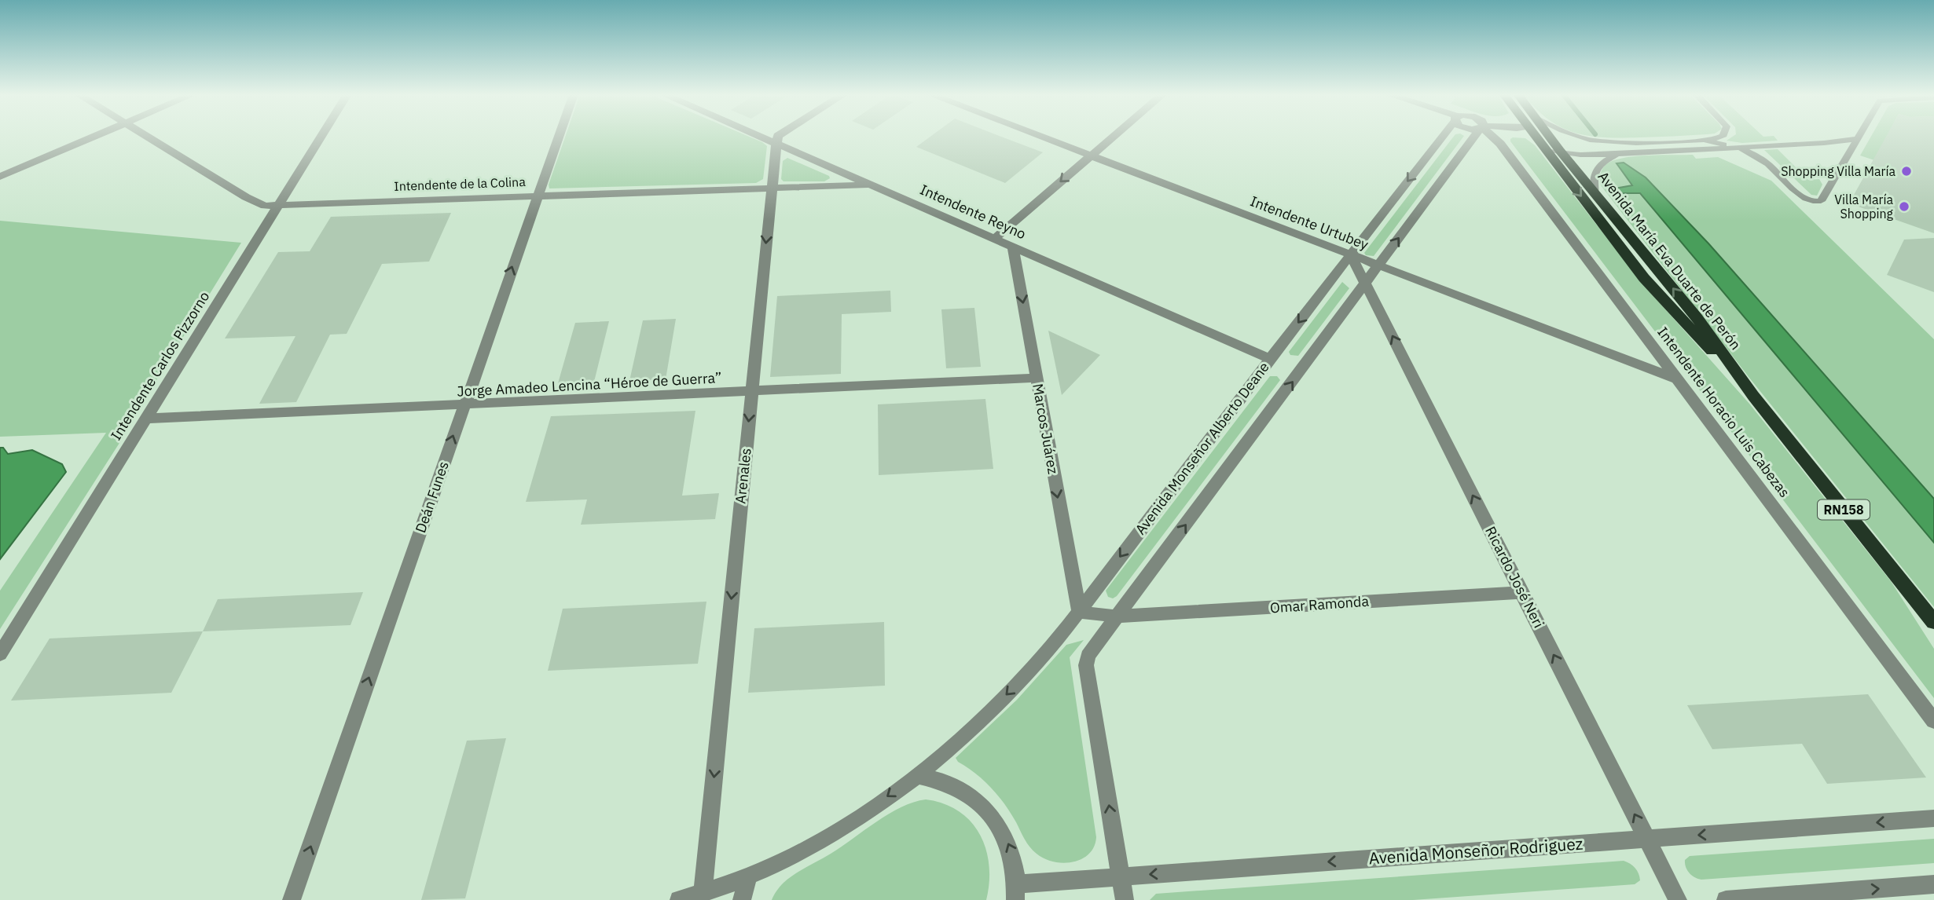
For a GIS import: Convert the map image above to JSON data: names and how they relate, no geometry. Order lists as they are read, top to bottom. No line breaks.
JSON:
{"streets":{"highway":["Avenida María Eva Duarte de Perón","RN158"],"street":["Intendente de la Colina","Intendente Reyno","Intendente Urtubey","Intendente Carlos Pizzorno","Jorge Amadeo Lencina “Héroe de Guerra”","Intendente Horacio Luis Cabezas","Marcos Juárez","Avenida Monseñor Alberto Deane","Arenales","Deán Funes","Ricardo José Neri","Omar Ramonda","Avenida Monseñor Rodriguez"]},"crossings":[["Intendente de la Colina","Intendente Reyno"],["Intendente de la Colina","Intendente Carlos Pizzorno"],["Intendente de la Colina","Arenales"],["Intendente de la Colina","Deán Funes"],["Intendente Reyno","Marcos Juárez"],["Intendente Reyno","Avenida Monseñor Alberto Deane"],["Intendente Reyno","Arenales"],["Intendente Urtubey","Intendente Horacio Luis Cabezas"],["Intendente Urtubey","Avenida Monseñor Alberto Deane"],["Intendente Urtubey","Ricardo José Neri"],["Intendente Carlos Pizzorno","Jorge Amadeo Lencina “Héroe de Guerra”"],["Jorge Amadeo Lencina “Héroe de Guerra”","Marcos Juárez"],["Jorge Amadeo Lencina “Héroe de Guerra”","Arenales"],["Jorge Amadeo Lencina “Héroe de Guerra”","Deán Funes"],["Marcos Juárez","Avenida Monseñor Alberto Deane"],["Marcos Juárez","Omar Ramonda"],["Avenida Monseñor Alberto Deane","Ricardo José Neri"],["Avenida Monseñor Alberto Deane","Omar Ramonda"],["Ricardo José Neri","Omar Ramonda"],["Ricardo José Neri","Avenida Monseñor Rodriguez"]],"one_way":["Marcos Juárez","Arenales","Deán Funes","Ricardo José Neri","Avenida Monseñor Rodriguez"],"places":["Shopping Villa María","Villa María Shopping"]}
